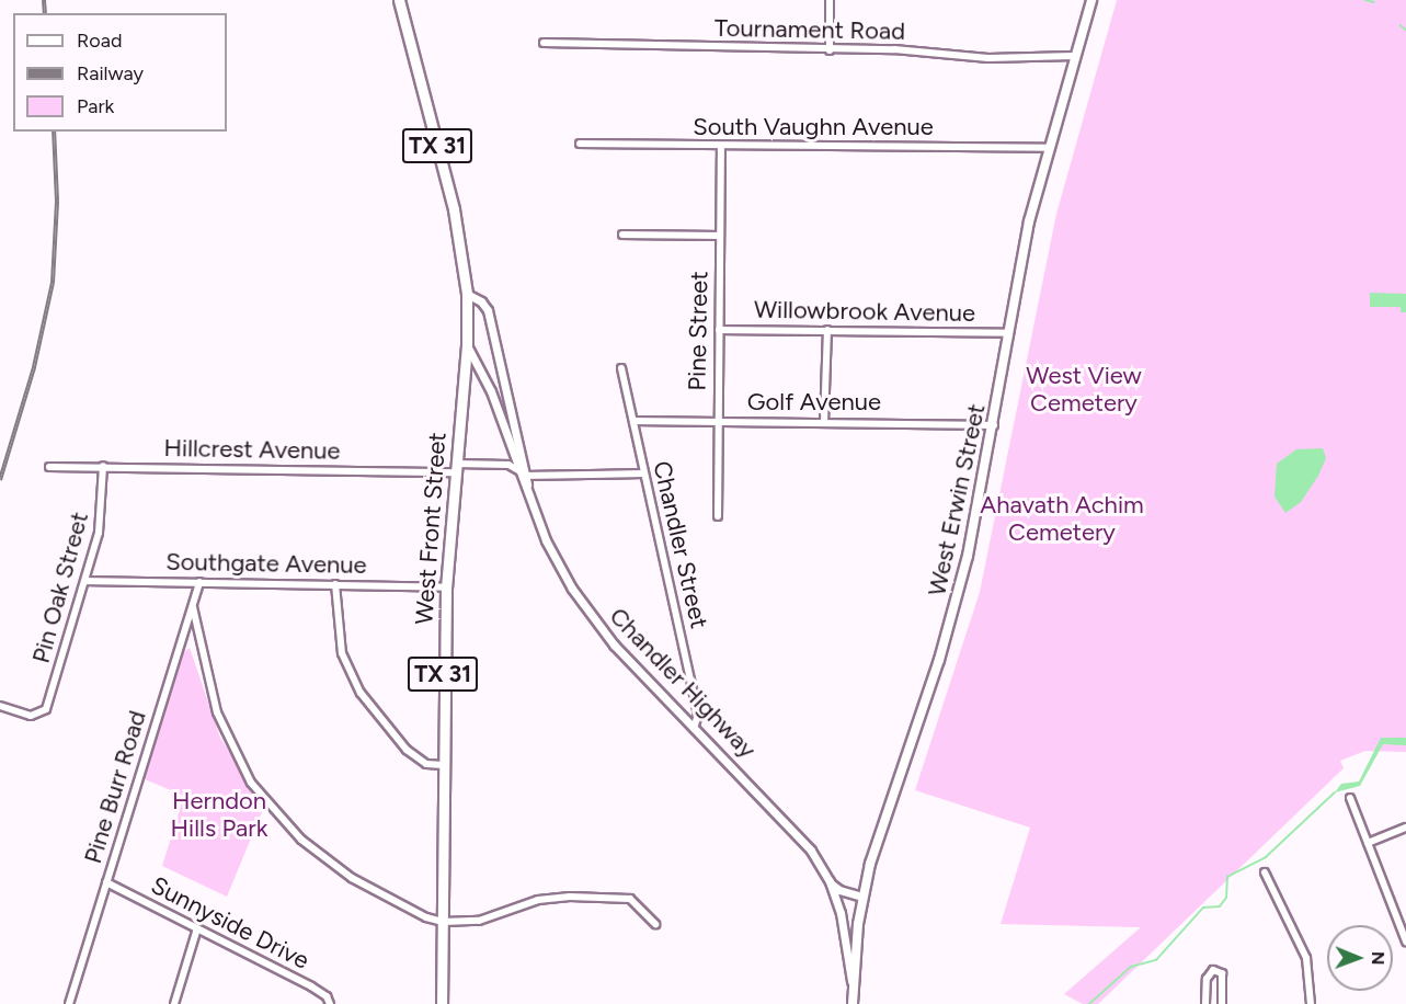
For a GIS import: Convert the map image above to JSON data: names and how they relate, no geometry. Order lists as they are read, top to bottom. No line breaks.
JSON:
{"streets":{"main road":["TX 31","West Erwin Street","West Front Street"],"street":["Tournament Road","South Vaughn Avenue","Willowbrook Avenue","Pine Street","Golf Avenue","Hillcrest Avenue","Chandler Street","Southgate Avenue","Pin Oak Street","Chandler Highway","Pine Burr Road","Sunnyside Drive"]},"crossings":[["Tournament Road","West Erwin Street"],["South Vaughn Avenue","Pine Street"],["South Vaughn Avenue","West Erwin Street"],["TX 31","West Front Street"],["TX 31","Chandler Highway"],["Willowbrook Avenue","Pine Street"],["Willowbrook Avenue","West Erwin Street"],["Pine Street","Golf Avenue"],["Golf Avenue","West Erwin Street"],["Golf Avenue","Chandler Street"],["Hillcrest Avenue","West Front Street"],["Hillcrest Avenue","Chandler Street"],["Hillcrest Avenue","Pin Oak Street"],["Hillcrest Avenue","Chandler Highway"],["West Erwin Street","Chandler Highway"],["West Front Street","Southgate Avenue"],["West Front Street","Chandler Highway"],["Chandler Street","Chandler Highway"],["Southgate Avenue","Pin Oak Street"],["Southgate Avenue","Pine Burr Road"],["Pine Burr Road","Sunnyside Drive"]],"parks":["West View Cemetery","Ahavath Achim Cemetery","Herndon Hills Park"],"legend":["Road","Railway","Park"],"north":"right"}
